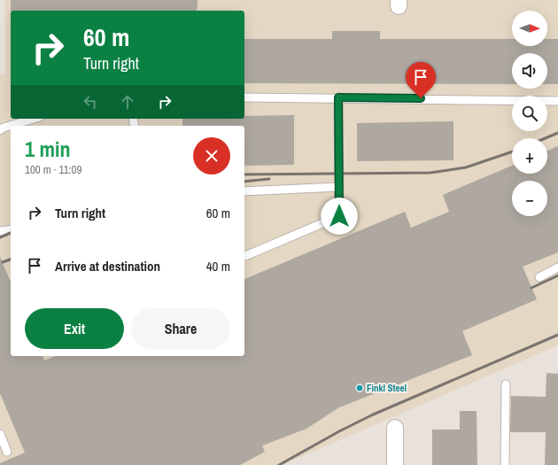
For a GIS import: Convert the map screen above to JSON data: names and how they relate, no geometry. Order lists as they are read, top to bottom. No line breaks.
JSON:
{"places":["Finkl Steel"],"north":"right","page":{"map_buttons":["+","−"],"turn":["60 m","Turn right"],"heading":["1 min","100 m · 11:09"],"list":[{"name":"Turn right","value":"60 m"},{"name":"Arrive at destination","value":"40 m"}],"buttons":["Exit","Share"]}}
